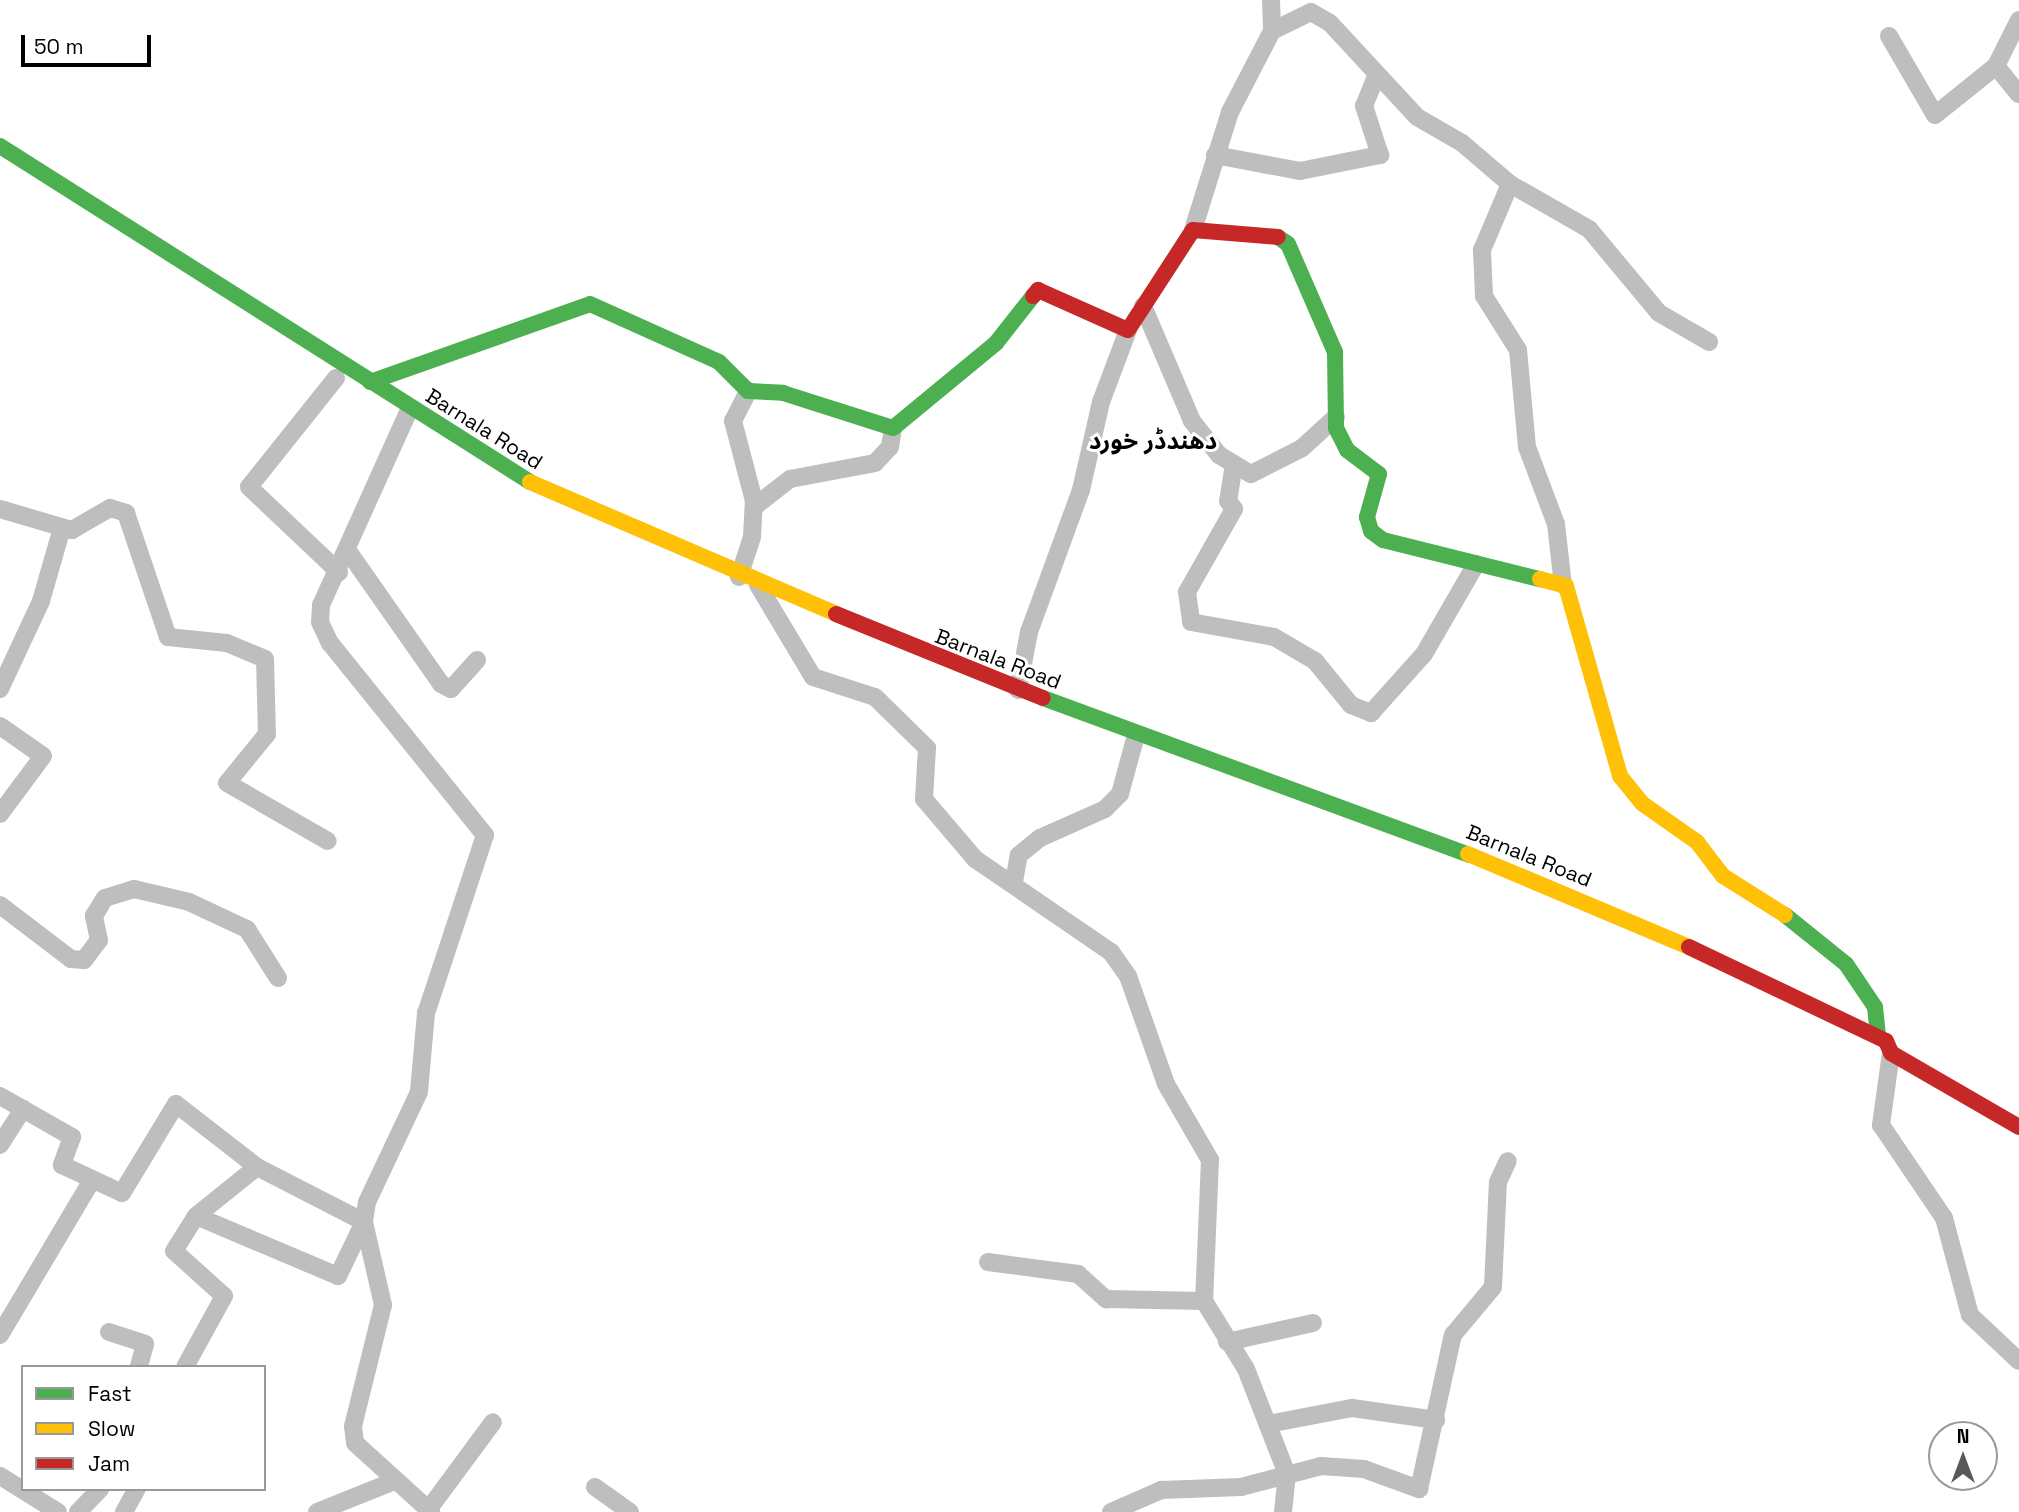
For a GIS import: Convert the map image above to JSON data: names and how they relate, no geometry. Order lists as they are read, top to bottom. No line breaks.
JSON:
{"streets":{"main road":["Barnala Road"]},"districts":["دھندڈر خورد"],"legend":["Fast","Slow","Jam"],"scale_bar":"50 m","north":"top"}
